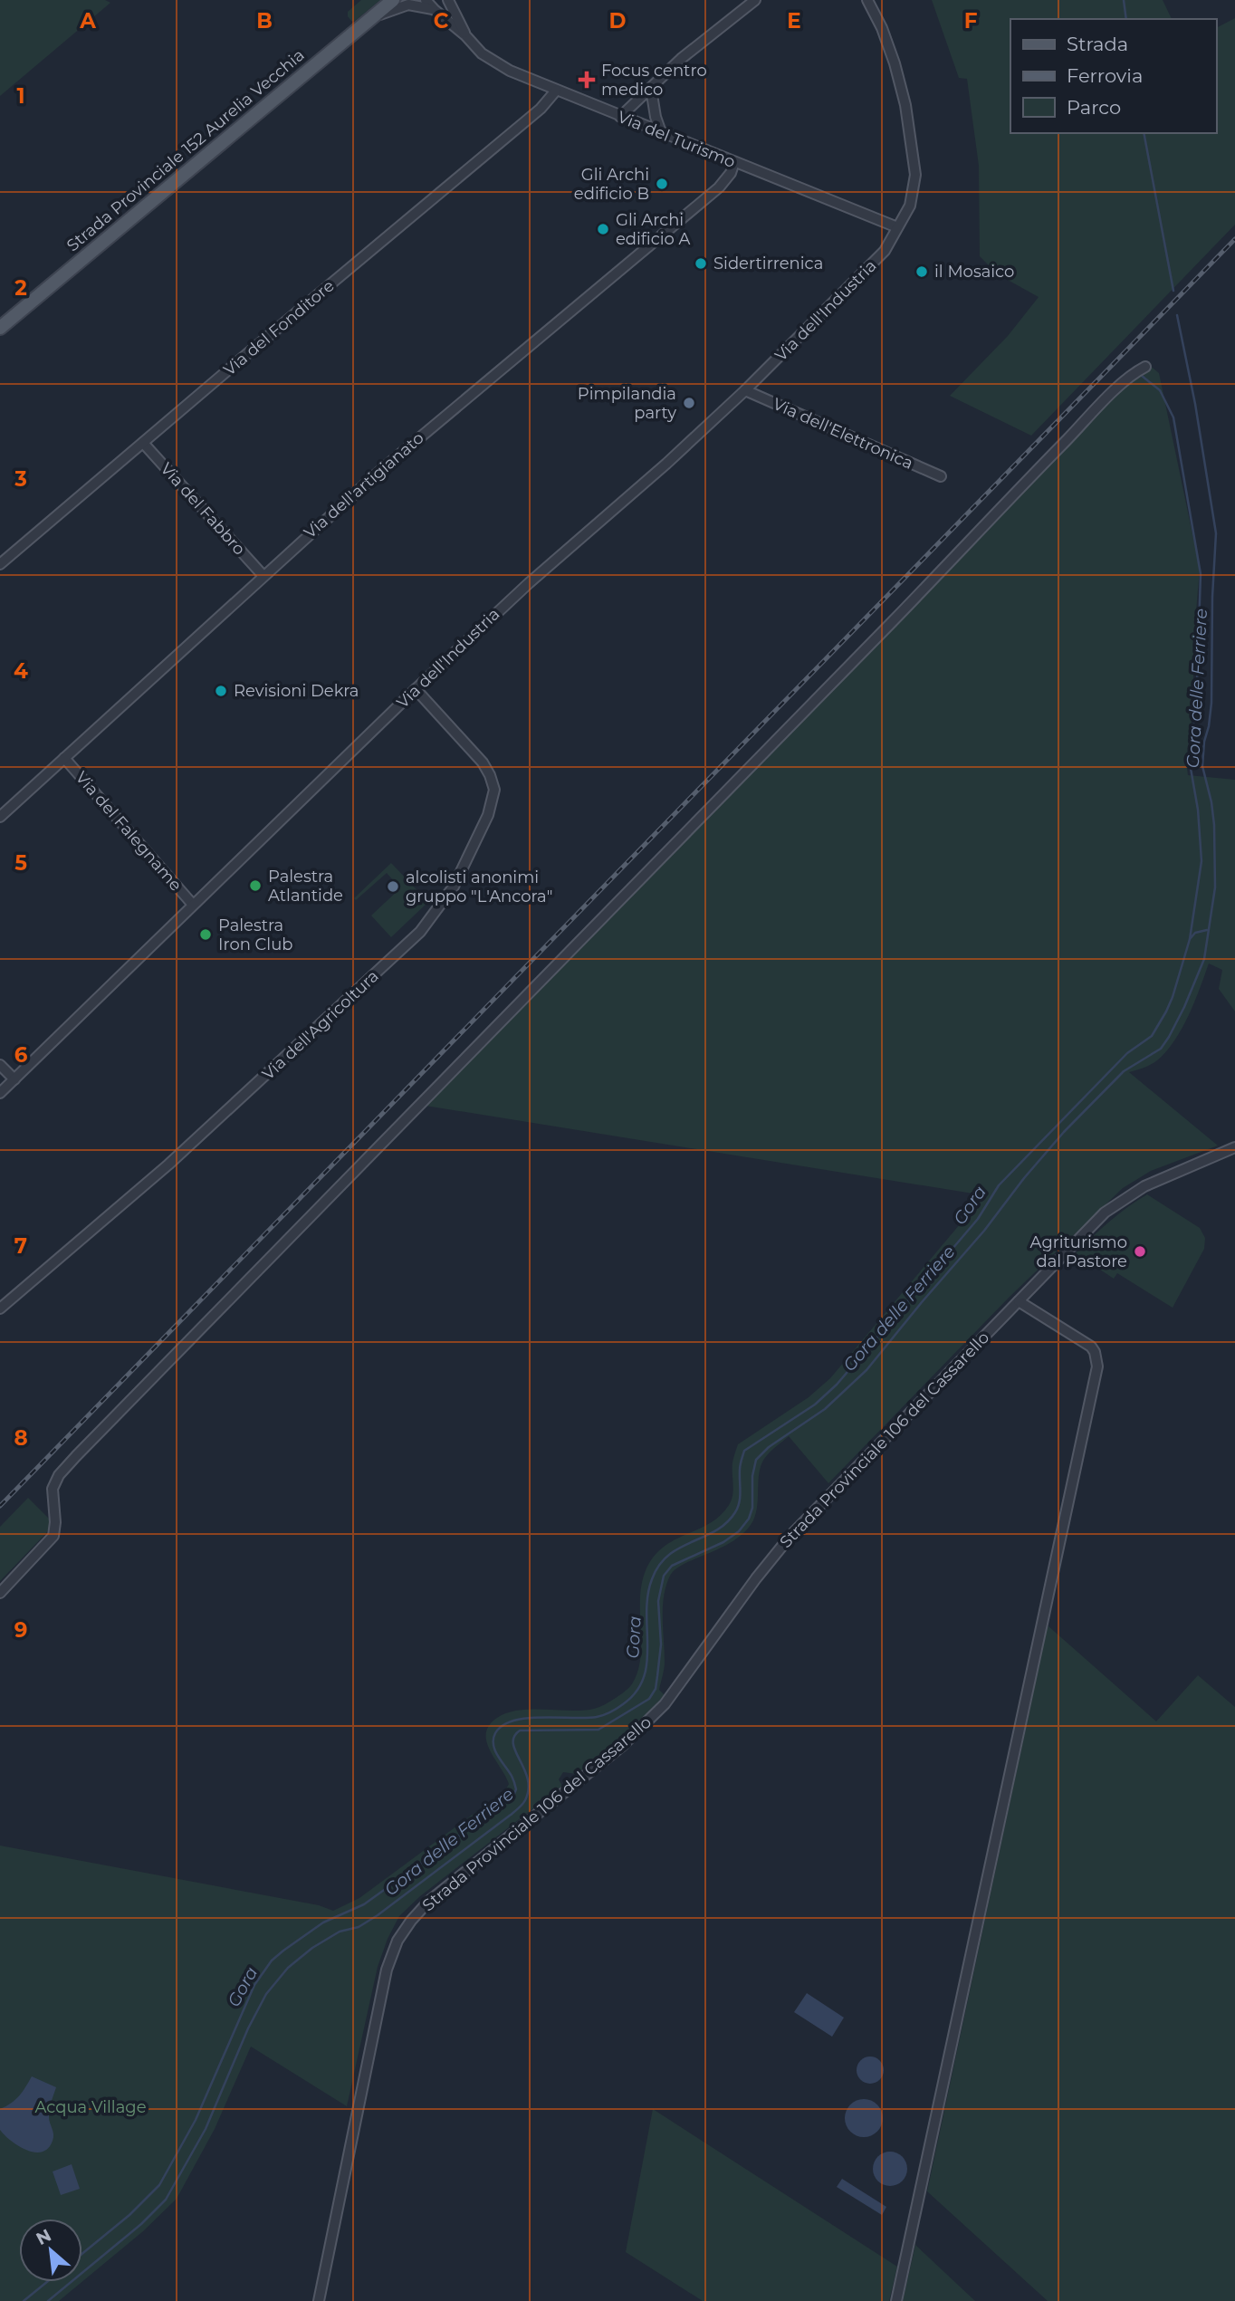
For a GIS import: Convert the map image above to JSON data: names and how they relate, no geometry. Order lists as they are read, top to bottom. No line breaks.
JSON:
{"streets":{"main road":["Strada Provinciale 152 Aurelia Vecchia"],"street":["Via del Turismo","Via dell'Industria","Via del Fonditore","Via dell'Elettronica","Via dell'artigianato","Via del Fabbro","Via del Falegname","Via dell'Agricoltura","Strada Provinciale 106 del Cassarello"]},"crossings":[["Via del Turismo","Via dell'Industria"],["Via del Turismo","Via del Fonditore"],["Via del Turismo","Via dell'artigianato"],["Via dell'Industria","Via dell'Elettronica"],["Via dell'Industria","Via del Falegname"],["Via dell'Industria","Via dell'Agricoltura"],["Via del Fonditore","Via del Fabbro"],["Via dell'artigianato","Via del Fabbro"],["Via dell'artigianato","Via del Falegname"]],"water":["Gora delle Ferriere","Gora"],"parks":["Acqua Village"],"places":{"health":["Focus centro medico"],"other":["Gli Archi edificio B","Gli Archi edificio A","Sidertirrenica","il Mosaico","Pimpilandia party","Revisioni Dekra","Palestra Atlantide","alcolisti anonimi gruppo \"L'Ancora\"","Palestra Iron Club","Agriturismo dal Pastore"]},"legend":["Strada","Ferrovia","Parco"],"north":"top left","grid":{"columns":["A","B","C","D","E","F"],"rows":["1","2","3","4","5","6","7","8","9"]}}
